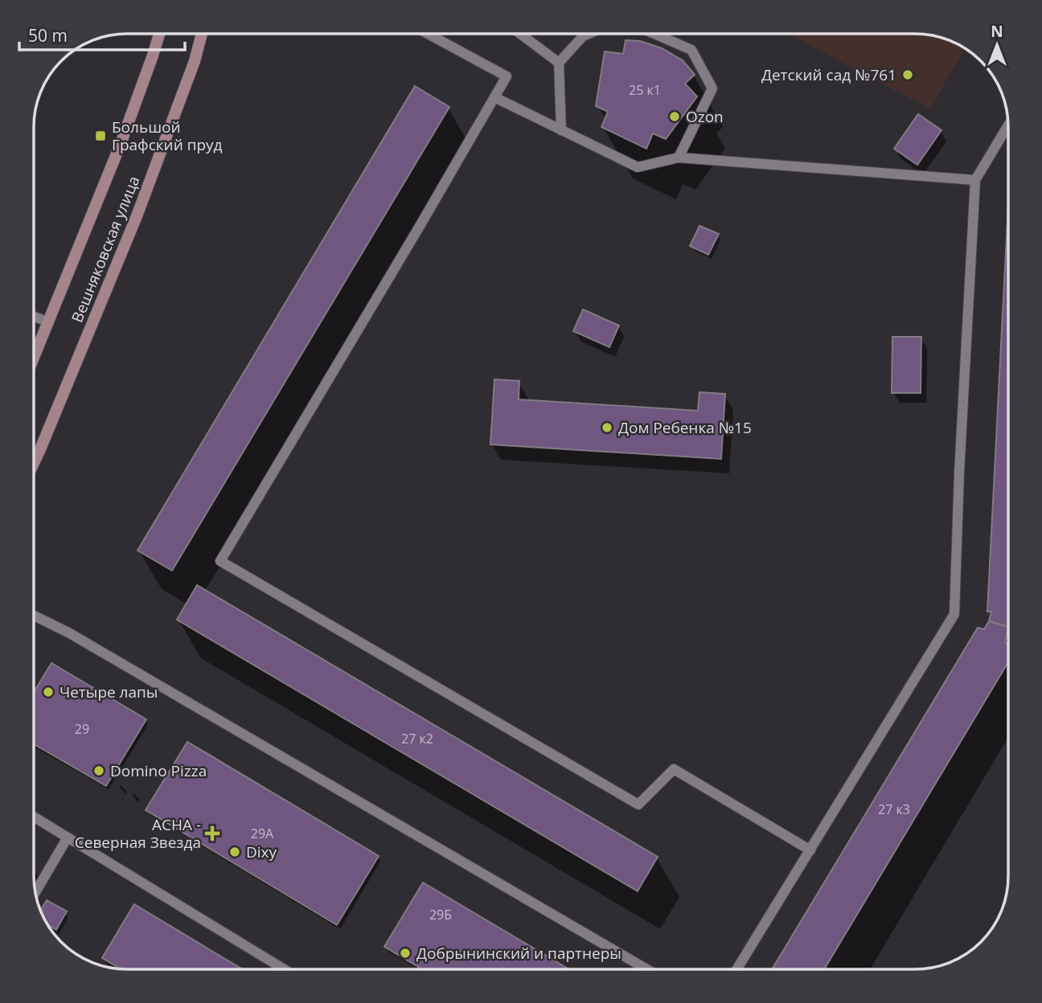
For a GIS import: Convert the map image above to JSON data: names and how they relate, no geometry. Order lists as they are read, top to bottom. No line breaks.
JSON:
{"streets":{"main road":["Вешняковская улица"]},"places":{"other":["Детский сад №761","Ozon","Дом Ребенка №15","Четыре лапы","Domino Pizza","Dixy","Добрынинский и партнеры"],"transit":["Большой Графский пруд"],"health":["АСНА - Северная Звезда"]},"house_numbers":["25 к1","29","27 к2","27 к3","29А","29Б"],"scale_bar":"50 m","north":"top"}
